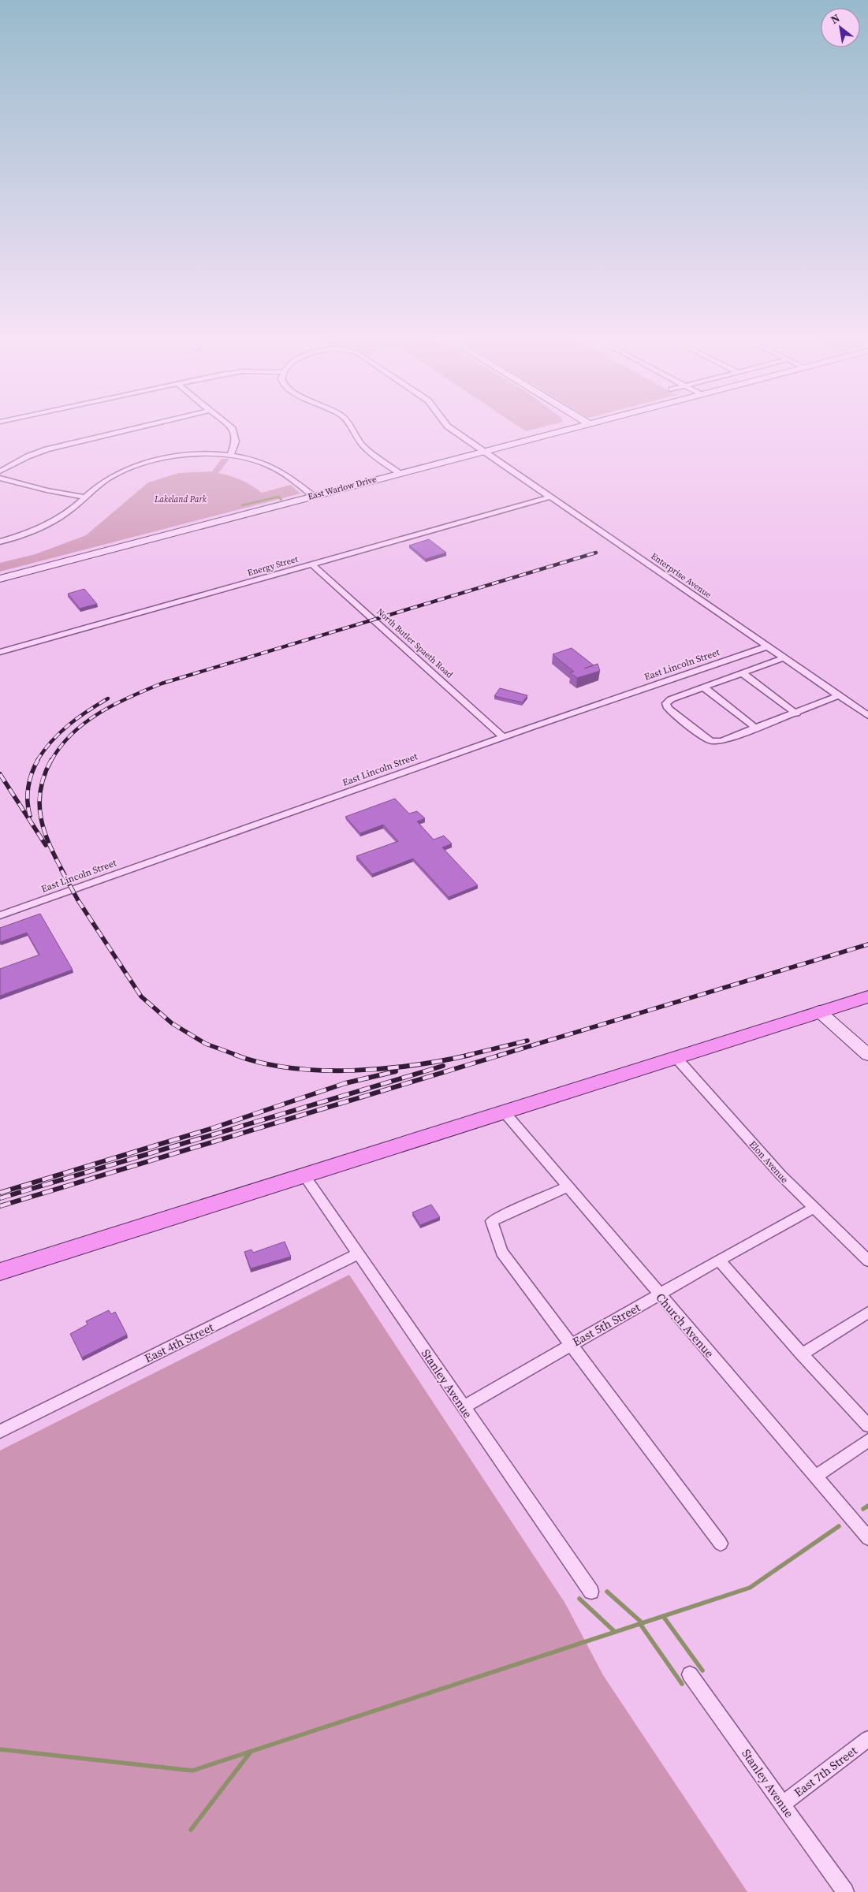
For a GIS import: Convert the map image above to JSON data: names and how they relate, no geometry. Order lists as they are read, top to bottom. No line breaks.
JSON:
{"streets":{"street":["East Warlow Drive","Energy Street","Enterprise Avenue","North Butler Spaeth Road","East Lincoln Street","Elon Avenue","East 5th Street","Church Avenue","East 4th Street","Stanley Avenue","East 7th Street"]},"crossings":[["East Warlow Drive","Enterprise Avenue"],["Energy Street","Enterprise Avenue"],["Energy Street","North Butler Spaeth Road"],["Enterprise Avenue","East Lincoln Street"],["North Butler Spaeth Road","East Lincoln Street"],["Elon Avenue","East 5th Street"],["East 5th Street","Church Avenue"],["East 5th Street","Stanley Avenue"],["East 4th Street","Stanley Avenue"],["Stanley Avenue","East 7th Street"]],"parks":["Lakeland Park"],"north":"top left"}
